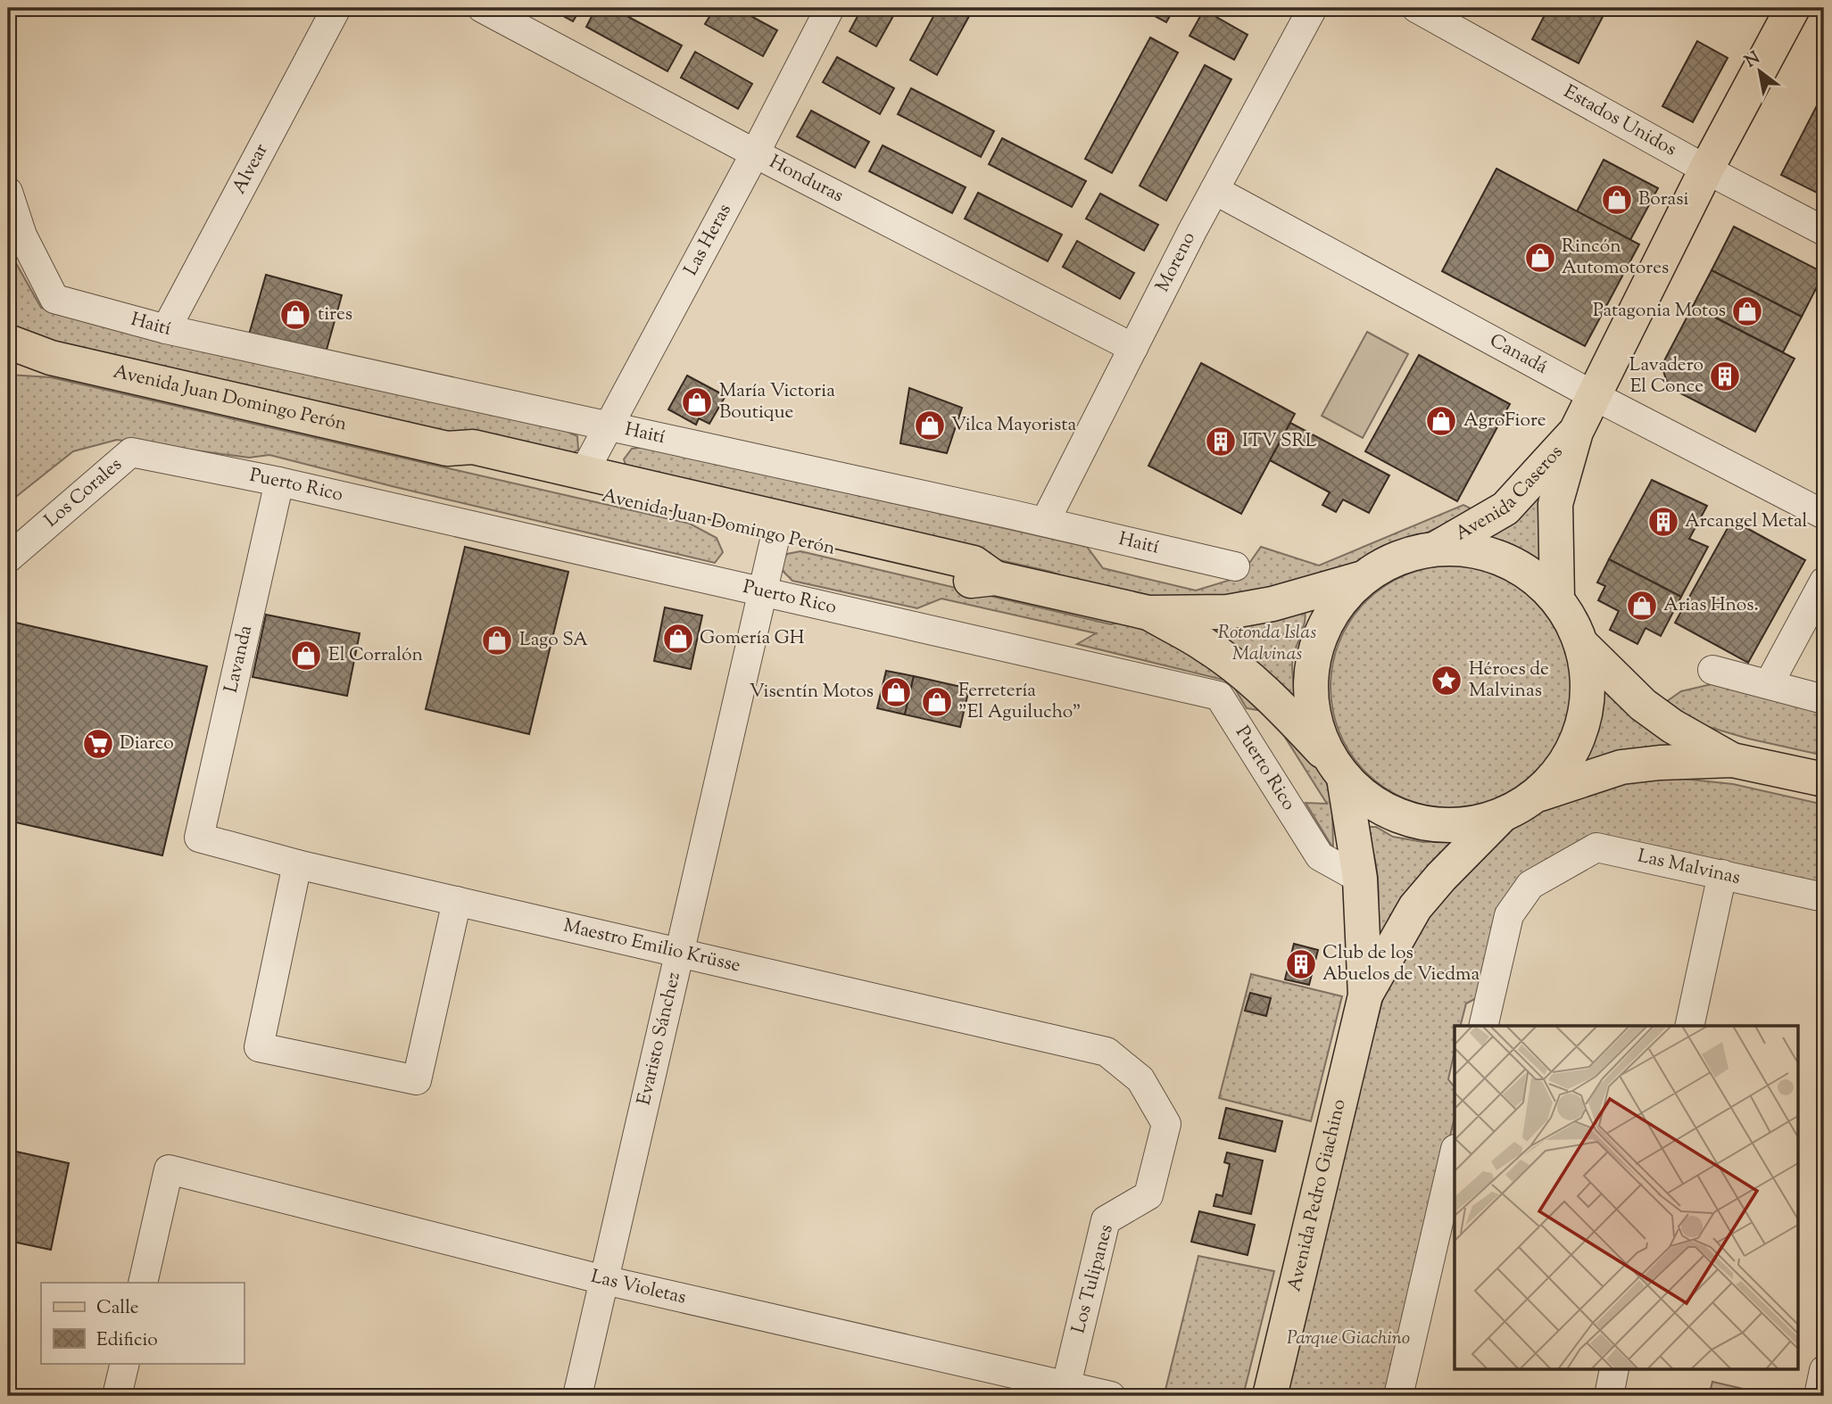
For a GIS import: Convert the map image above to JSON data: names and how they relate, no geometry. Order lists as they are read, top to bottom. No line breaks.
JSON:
{"streets":{"main road":["Avenida Juan Domingo Perón","Avenida Caseros","Avenida Pedro Giachino"],"street":["Estados Unidos","Alvear","Honduras","Las Heras","Moreno","Haití","Canadá","Puerto Rico","Los Corales","Lavanda","Las Malvinas","Maestro Emilio Krüsse","Evaristo Sánchez","Los Tulipanes","Las Violetas"]},"crossings":[["Estados Unidos","Avenida Caseros"],["Alvear","Haití"],["Honduras","Las Heras"],["Honduras","Moreno"],["Las Heras","Haití"],["Las Heras","Avenida Juan Domingo Perón"],["Moreno","Haití"],["Moreno","Canadá"],["Canadá","Avenida Caseros"],["Avenida Juan Domingo Perón","Evaristo Sánchez"],["Avenida Juan Domingo Perón","Avenida Pedro Giachino"],["Puerto Rico","Los Corales"],["Puerto Rico","Lavanda"],["Puerto Rico","Evaristo Sánchez"],["Puerto Rico","Avenida Pedro Giachino"],["Lavanda","Maestro Emilio Krüsse"],["Maestro Emilio Krüsse","Evaristo Sánchez"],["Maestro Emilio Krüsse","Los Tulipanes"],["Evaristo Sánchez","Las Violetas"],["Los Tulipanes","Las Violetas"]],"parks":["Rotonda Islas Malvinas","Parque Giachino"],"places":{"shop":["Borasi","Rincón Automotores","Patagonia Motos","tires","María Victoria Boutique","AgroFiore","Vilca Mayorista","Arias Hnos.","Gomería GH","Lago SA","El Corralón","Visentín Motos","Ferretería \"El Aguilucho\""],"building":["Lavadero El Conce","ITV SRL","Arcangel Metal","Club de los Abuelos de Viedma"],"place":["Héroes de Malvinas"],"supermarket":["Diarco"]},"legend":["Calle","Edificio"],"north":"top left"}
